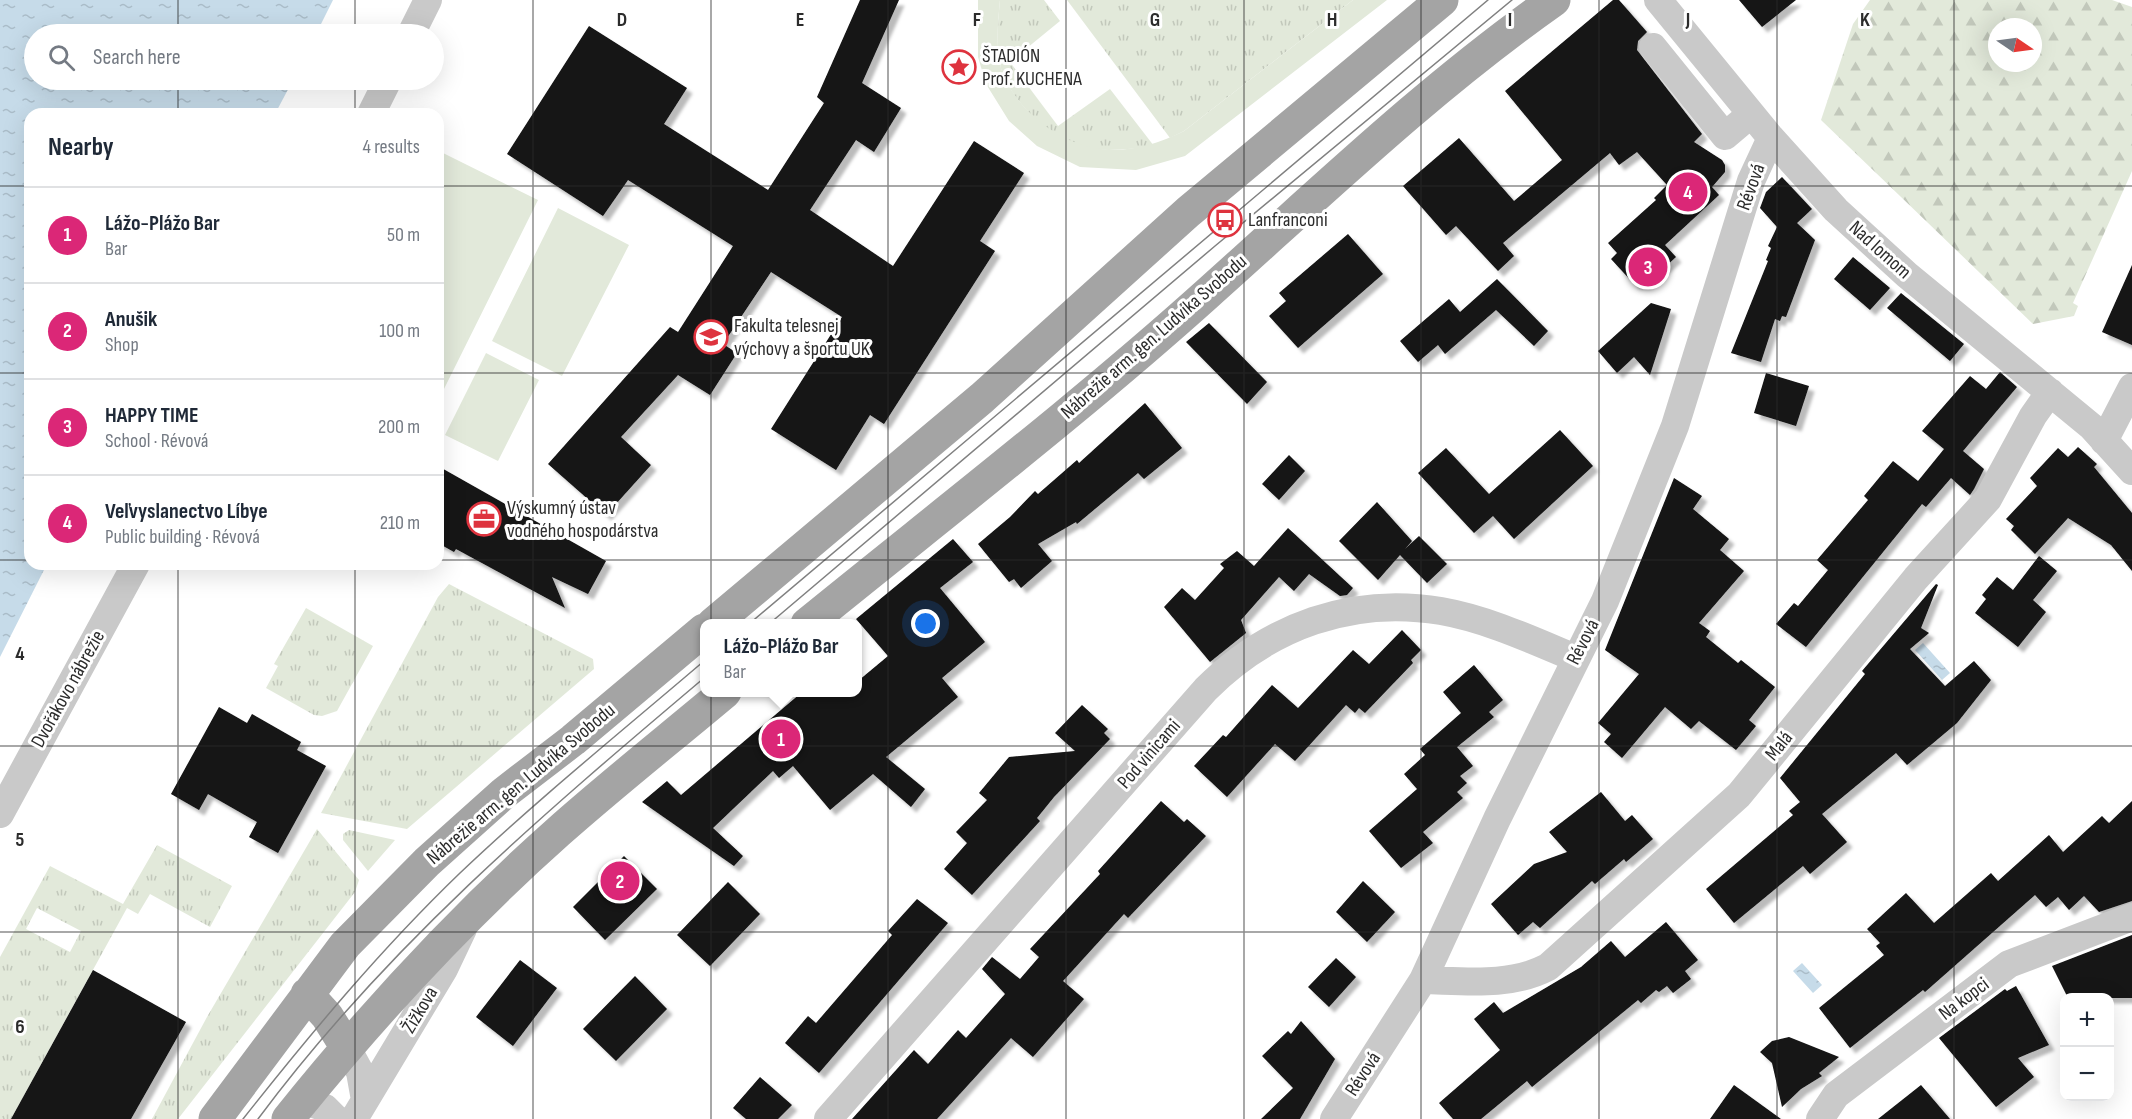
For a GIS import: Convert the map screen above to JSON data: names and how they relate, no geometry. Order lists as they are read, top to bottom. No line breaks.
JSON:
{"streets":{"main road":["Nábrežie arm. gen. Ludvíka Svobodu"],"street":["Révová","Nad lomom","Dvořákovo nábrežie","Malá","Pod vinicami","Na kopci","Žižkova"]},"crossings":[["Révová","Nad lomom"],["Révová","Malá"],["Révová","Pod vinicami"],["Nad lomom","Malá"]],"places":{"place":["ŠTADIÓN Prof. KUCHENA"],"bus stop":["Lanfranconi"],"school or university":["Fakulta telesnej výchovy a športu UK"],"office":["Výskumný ústav vodného hospodárstva"]},"north":"right","page":{"search":"Search here","heading":["Nearby","4 results"],"pins":["4","3","1","2"],"list":[{"mark":"1","name":"Lážo-Plážo Bar","note":"Bar","value":"50 m"},{"mark":"2","name":"Anušik","note":"Shop","value":"100 m"},{"mark":"3","name":"HAPPY TIME","note":"School · Révová","value":"200 m"},{"mark":"4","name":"Veľvyslanectvo Líbye","note":"Public building · Révová","value":"210 m"}],"popup":["Lážo-Plážo Bar","Bar"],"map_buttons":["+","−"]},"grid":{"columns":["D","E","F","G","H","I","J","K"],"rows":["4","5","6"]}}
